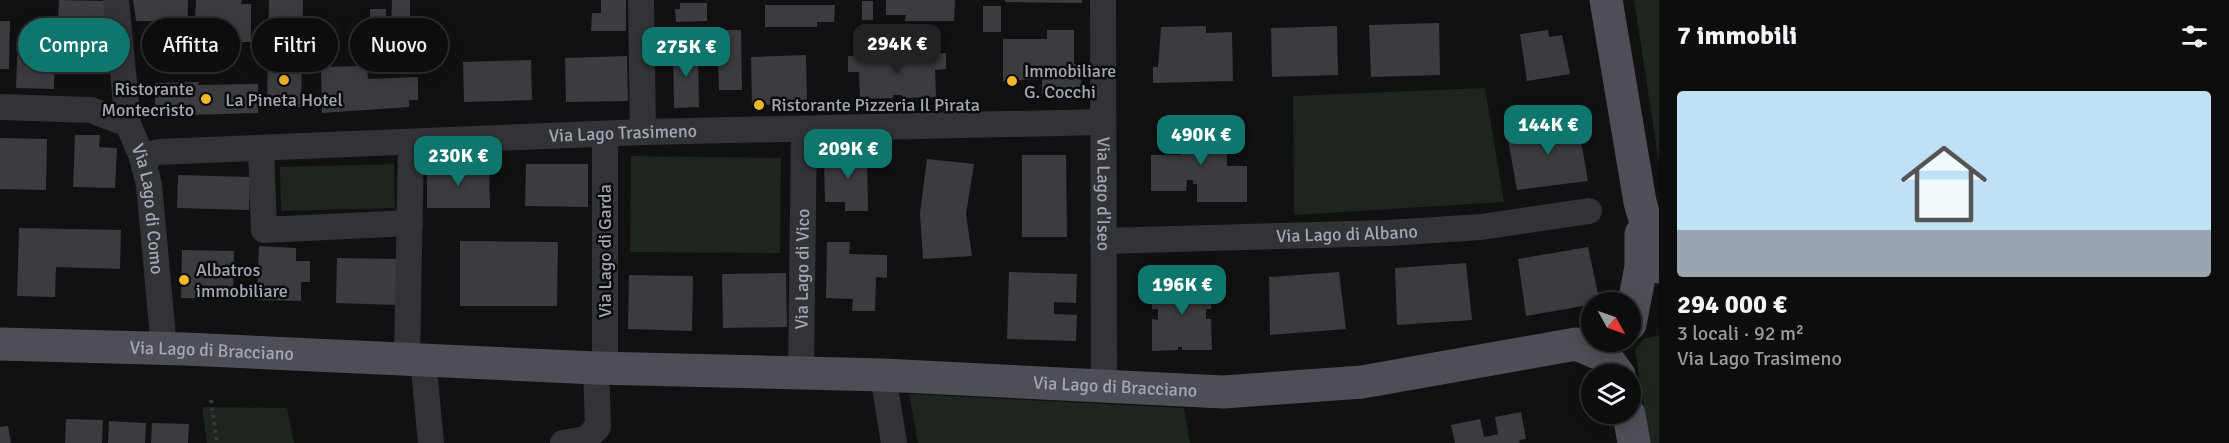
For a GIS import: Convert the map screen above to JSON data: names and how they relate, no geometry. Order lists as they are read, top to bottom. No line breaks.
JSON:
{"streets":{"main road":["Via Lago di Bracciano"],"street":["Via Lago Trasimeno","Via Lago d'Iseo","Via Lago di Como","Via Lago di Albano","Via Lago di Garda","Via Lago di Vico"]},"crossings":[["Via Lago Trasimeno","Via Lago d'Iseo"],["Via Lago Trasimeno","Via Lago di Como"],["Via Lago Trasimeno","Via Lago di Garda"],["Via Lago Trasimeno","Via Lago di Vico"],["Via Lago d'Iseo","Via Lago di Albano"],["Via Lago d'Iseo","Via Lago di Bracciano"],["Via Lago di Como","Via Lago di Bracciano"],["Via Lago di Garda","Via Lago di Bracciano"],["Via Lago di Vico","Via Lago di Bracciano"]],"places":["La Pineta Hotel","Immobiliare G. Cocchi","Ristorante Montecristo","Ristorante Pizzeria Il Pirata","Albatros immobiliare"],"north":"bottom right","page":{"heading":"7 immobili","chip":["Compra","Affitta","Filtri","Nuovo"],"price":["294K €","275K €","144K €","490K €","209K €","230K €","196K €"],"list":[{"name":"294 000 €","note":"3 locali · 92 m² · Via Lago Trasimeno"}]}}
